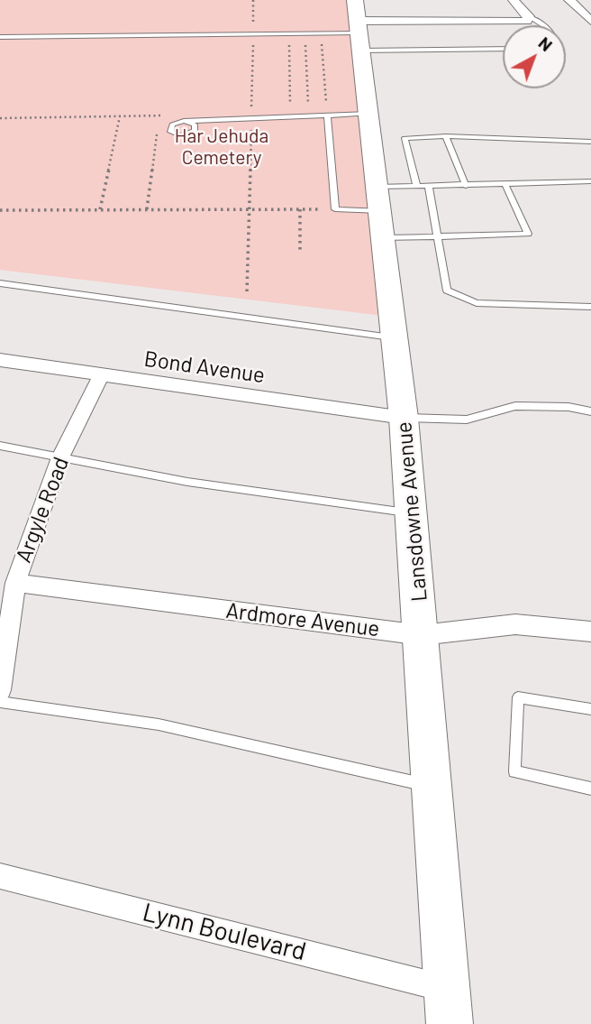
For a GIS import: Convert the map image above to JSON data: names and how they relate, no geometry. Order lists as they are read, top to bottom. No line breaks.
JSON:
{"streets":{"main road":["Lansdowne Avenue"],"street":["Bond Avenue","Argyle Road","Ardmore Avenue","Lynn Boulevard"]},"crossings":[["Bond Avenue","Argyle Road"],["Bond Avenue","Lansdowne Avenue"],["Argyle Road","Ardmore Avenue"],["Lansdowne Avenue","Ardmore Avenue"],["Lansdowne Avenue","Lynn Boulevard"]],"parks":["Har Jehuda Cemetery"],"north":"top right"}
